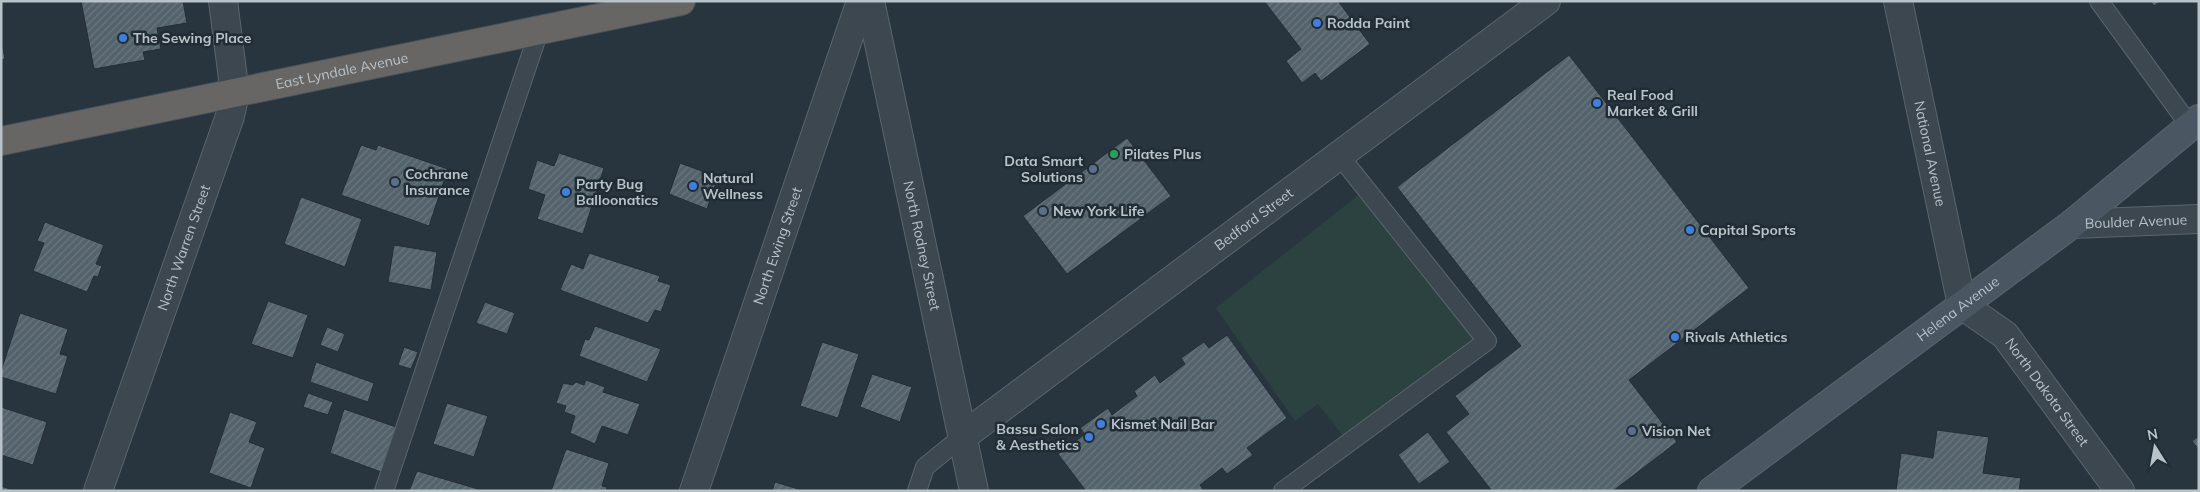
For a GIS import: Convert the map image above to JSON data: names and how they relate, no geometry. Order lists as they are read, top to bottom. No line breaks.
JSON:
{"streets":{"highway":["East Lyndale Avenue"],"main road":["Helena Avenue"],"street":["National Avenue","Bedford Street","Boulder Avenue","North Ewing Street","North Rodney Street","North Warren Street","North Dakota Street"]},"crossings":[["East Lyndale Avenue","North Warren Street"],["National Avenue","Helena Avenue"],["National Avenue","North Dakota Street"],["Bedford Street","North Rodney Street"],["Boulder Avenue","Helena Avenue"],["Helena Avenue","North Dakota Street"]],"places":["Rodda Paint","The Sewing Place","Real Food Market & Grill","Pilates Plus","Data Smart Solutions","Cochrane Insurance","Natural Wellness","Party Bug Balloonatics","New York Life","Capital Sports","Rivals Athletics","Kismet Nail Bar","Vision Net","Bassu Salon & Aesthetics"],"north":"top"}
